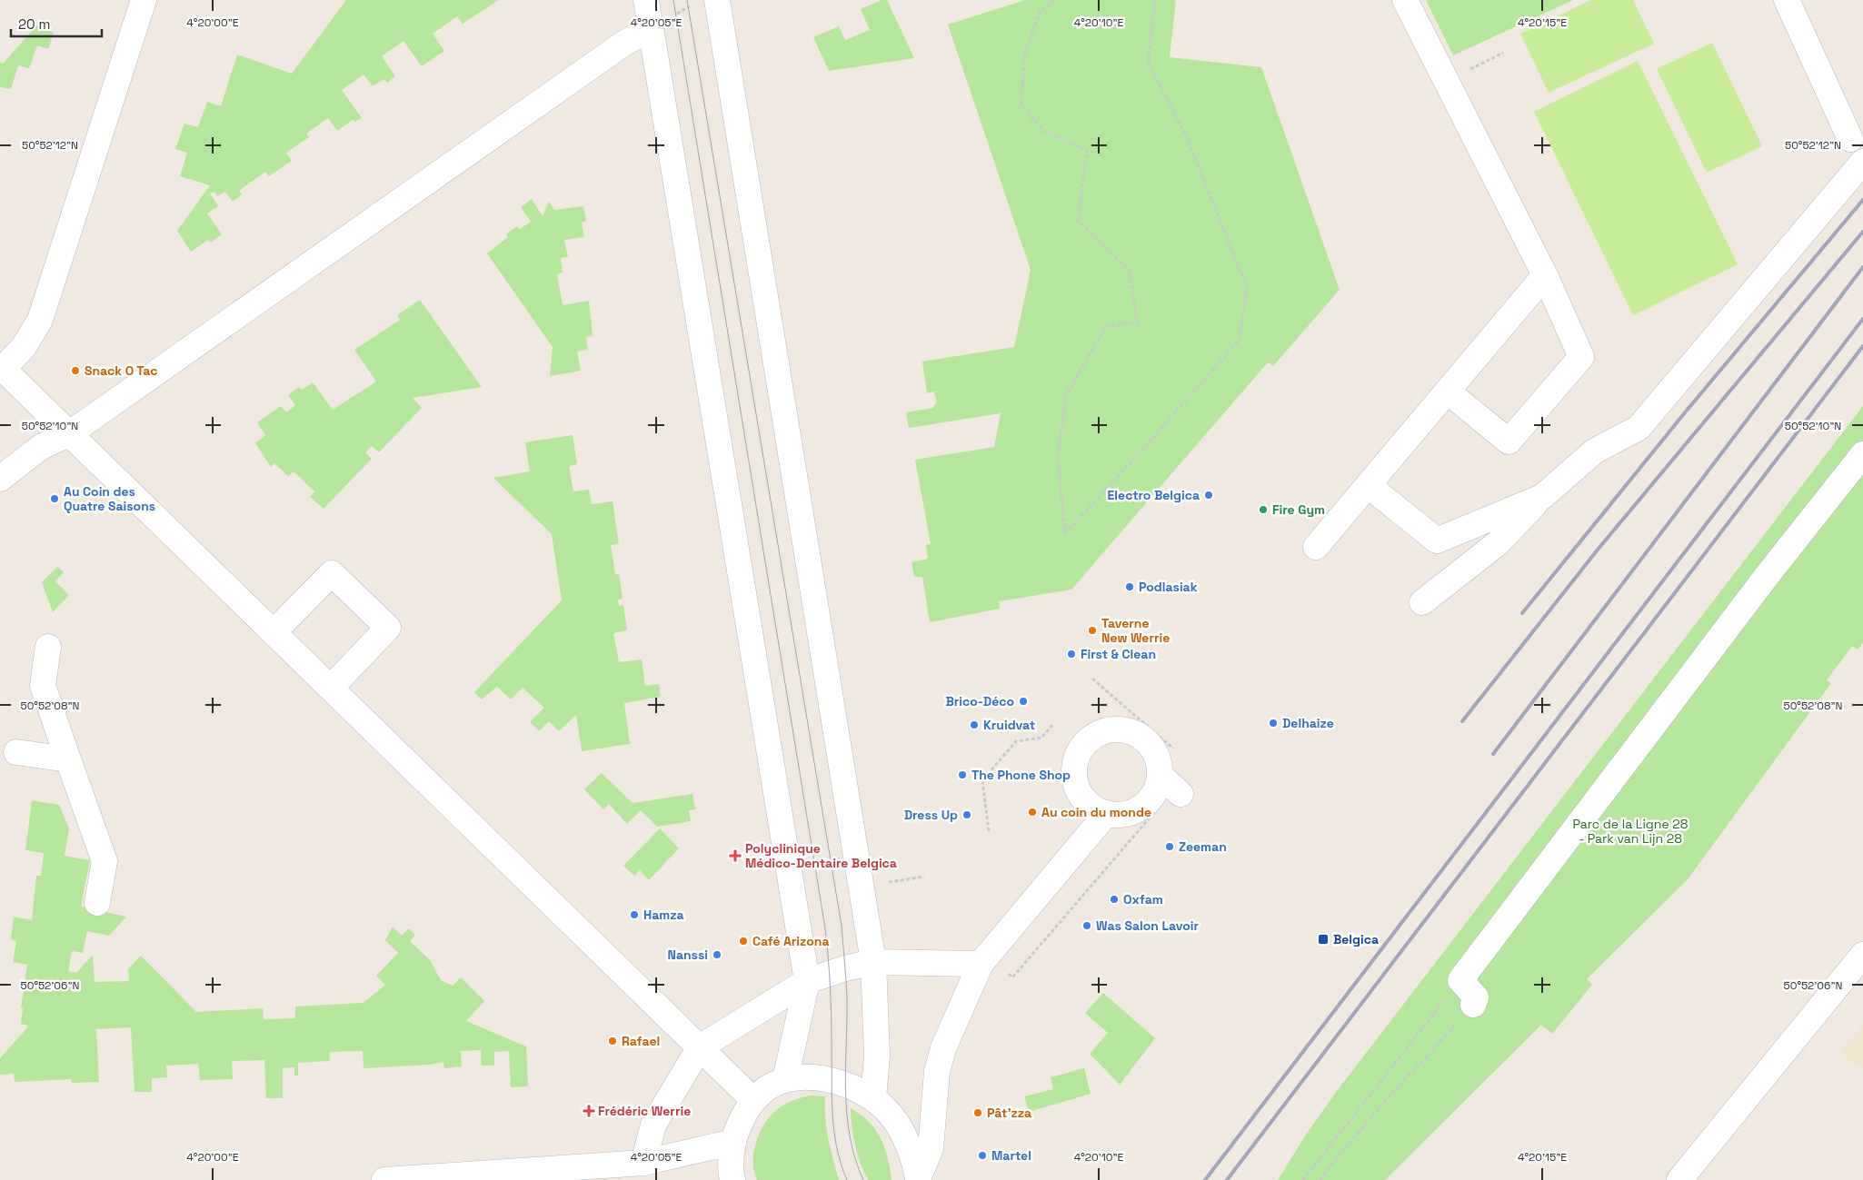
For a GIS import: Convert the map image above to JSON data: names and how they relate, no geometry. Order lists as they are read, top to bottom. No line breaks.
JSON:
{"parks":["Parc de la Ligne 28 - Park van Lijn 28"],"places":{"other":["Snack O Tac","Electro Belgica","Au Coin des Quatre Saisons","Fire Gym","Podlasiak","Taverne New Werrie","First & Clean","Brico-Déco","Delhaize","Kruidvat","The Phone Shop","Au coin du monde","Dress Up","Zeeman","Oxfam","Hamza","Was Salon Lavoir","Café Arizona","Nanssi","Rafael","Pât'zza","Martel"],"health":["Polyclinique Médico-Dentaire Belgica","Frédéric Werrie"],"transit":["Belgica"]},"scale_bar":"20 m","coordinates":["4°20'00\"E","4°20'05\"E","4°20'10\"E","4°20'15\"E","50°52'12\"N","50°52'10\"N","50°52'08\"N","50°52'06\"N"]}
